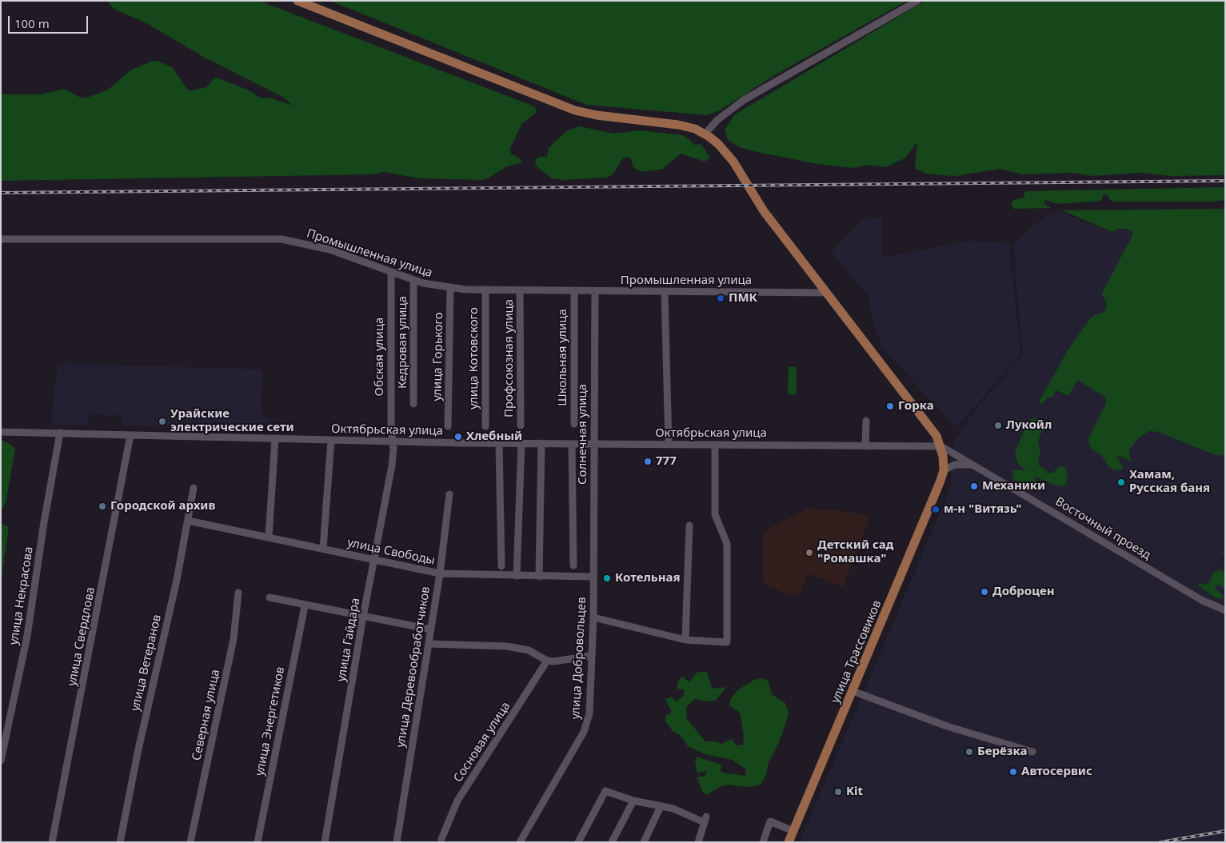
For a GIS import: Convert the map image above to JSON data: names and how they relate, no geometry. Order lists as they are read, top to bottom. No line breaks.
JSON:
{"streets":{"main road":["улица Трассовиков"],"street":["Промышленная улица","Кедровая улица","Обская улица","улица Горького","Школьная улица","улица Котовского","Профсоюзная улица","Октябрьская улица","Солнечная улица","Восточный проезд","улица Свободы","улица Некрасова","улица Свердлова","улица Гайдара","улица Добровольцев","улица Ветеранов","улица Деревообработчиков","Северная улица","улица Энергетиков","Сосновая улица"]},"crossings":[["Промышленная улица","Кедровая улица"],["Промышленная улица","Обская улица"],["Промышленная улица","улица Горького"],["Промышленная улица","Школьная улица"],["Промышленная улица","улица Котовского"],["Промышленная улица","Профсоюзная улица"],["Промышленная улица","Солнечная улица"],["Обская улица","Октябрьская улица"],["Обская улица","улица Гайдара"],["Октябрьская улица","Солнечная улица"],["Октябрьская улица","Восточный проезд"],["Октябрьская улица","улица Некрасова"],["Октябрьская улица","улица Свердлова"],["Октябрьская улица","улица Гайдара"],["Солнечная улица","улица Свободы"],["Солнечная улица","улица Добровольцев"],["улица Свободы","улица Гайдара"],["улица Свободы","улица Добровольцев"],["улица Свободы","улица Ветеранов"],["улица Свободы","улица Деревообработчиков"]],"places":["ПМК","Горка","Урайские электрические сети","Лукойл","Хлебный","777","Хамам, Русская баня","Механики","Городской архив","м-н \"Витязь\"","Детский сад \"Ромашка\"","Котельная","Доброцен","Берёзка","Автосервис","Kit"],"scale_bar":"100 m"}
